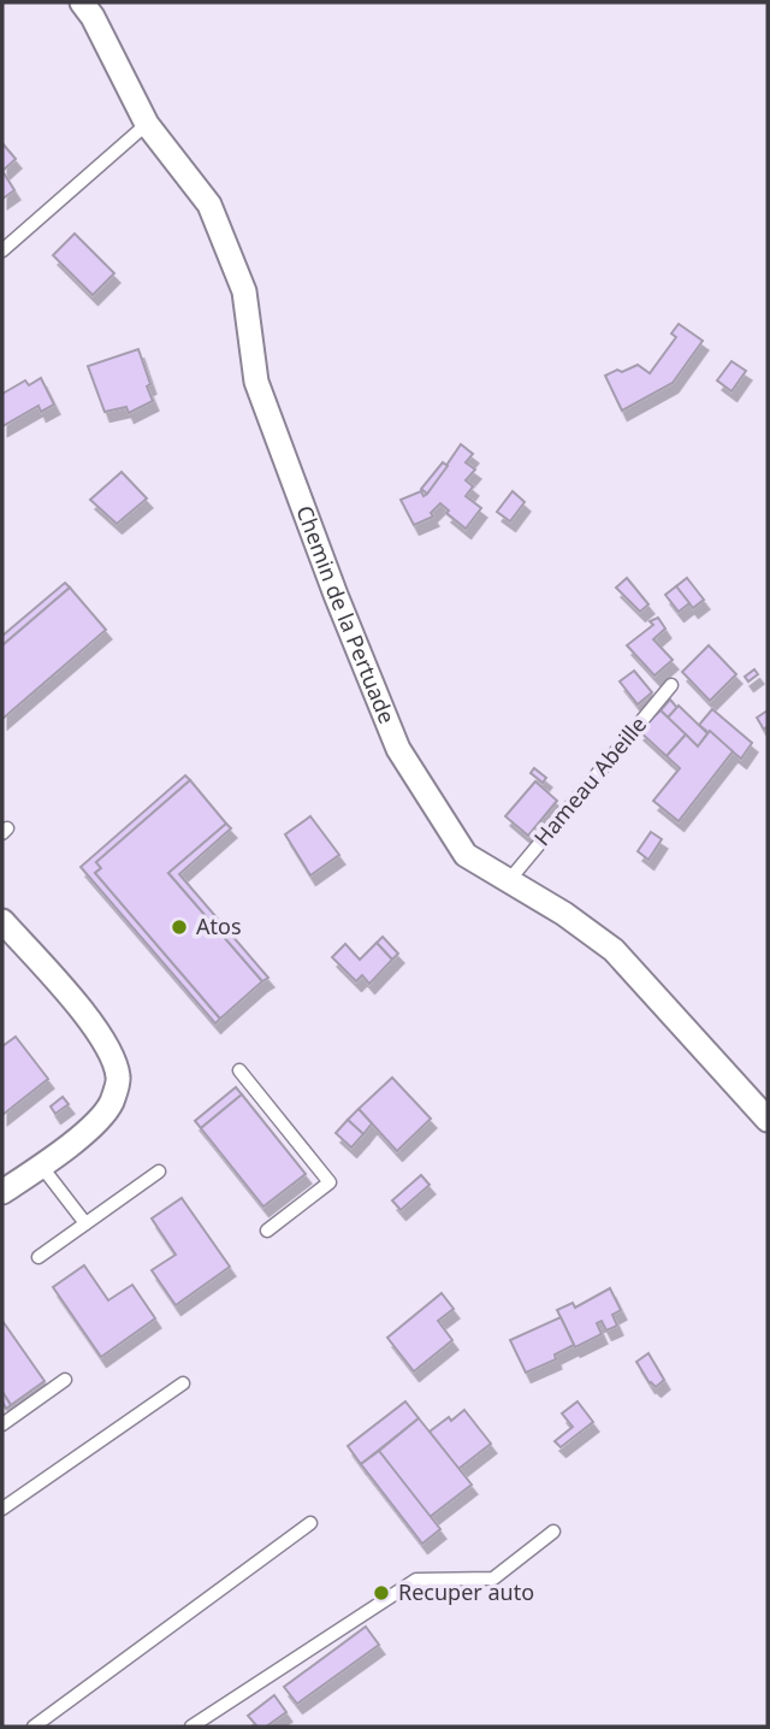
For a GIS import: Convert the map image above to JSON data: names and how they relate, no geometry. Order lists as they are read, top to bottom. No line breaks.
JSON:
{"streets":{"street":["Chemin de la Pertuade"],"lane":["Hameau Abeille"]},"crossings":[["Chemin de la Pertuade","Hameau Abeille"]],"places":["Atos","Recuper auto"]}
